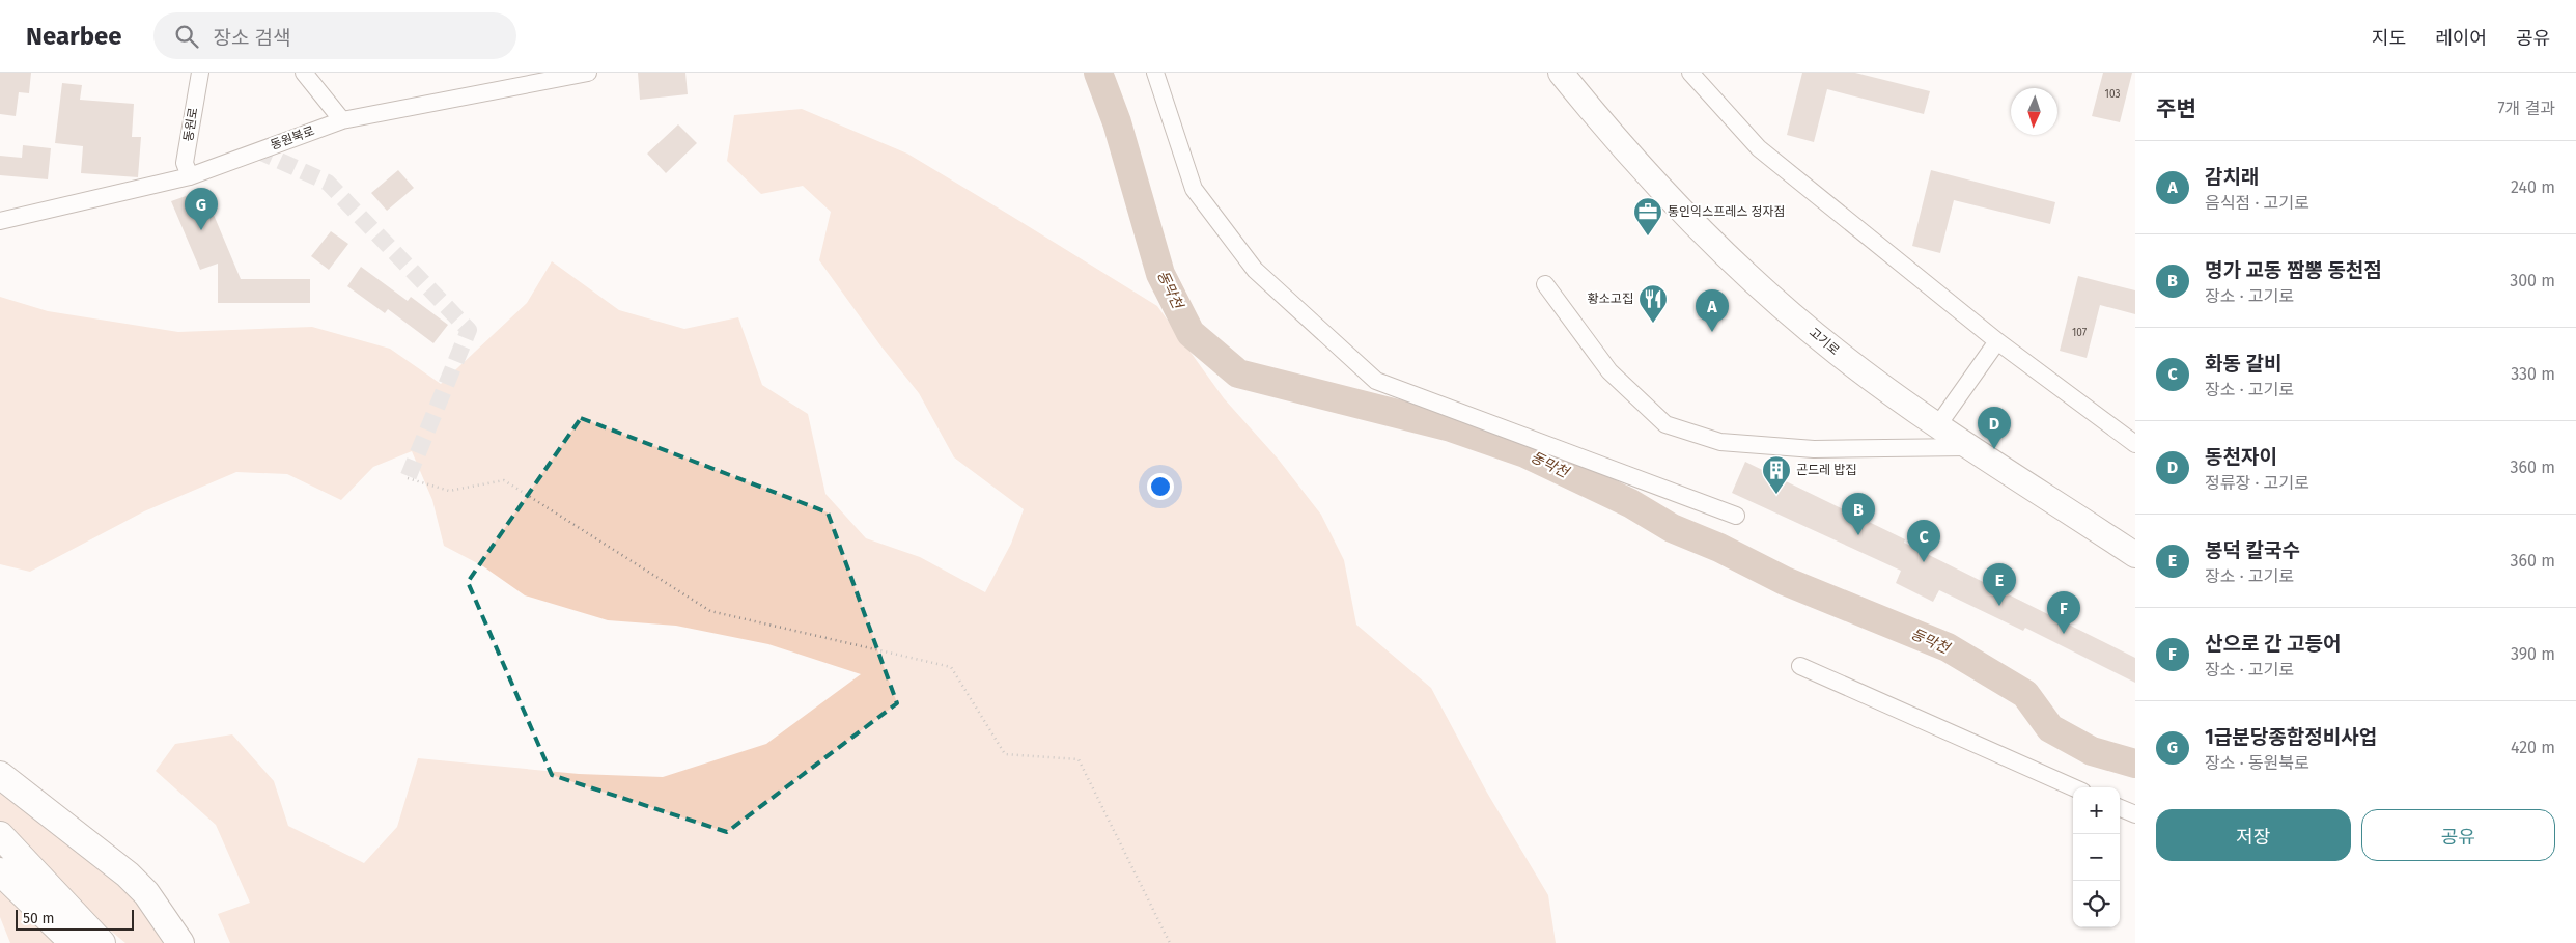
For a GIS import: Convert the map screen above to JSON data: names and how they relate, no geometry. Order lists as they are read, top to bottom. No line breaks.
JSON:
{"streets":{"street":["동원로","동원북로","고기로"]},"crossings":[["동원로","동원북로"]],"water":["동막천"],"places":{"office":["통인익스프레스 정자점"],"restaurant":["황소고집"],"building":["곤드레 밥집"]},"house_numbers":["103","107"],"scale_bar":"50 m","north":"bottom","page":{"header":"Nearbee","search":"장소 검색","nav":["지도","레이어","공유"],"heading":["주변","7개 결과"],"list":[{"mark":"A","name":"감치래","note":"음식점 · 고기로","value":"240 m"},{"mark":"B","name":"명가 교동 짬뽕 동천점","note":"장소 · 고기로","value":"300 m"},{"mark":"C","name":"화동 갈비","note":"장소 · 고기로","value":"330 m"},{"mark":"D","name":"동천자이","note":"정류장 · 고기로","value":"360 m"},{"mark":"E","name":"봉덕 칼국수","note":"장소 · 고기로","value":"360 m"},{"mark":"F","name":"산으로 간 고등어","note":"장소 · 고기로","value":"390 m"},{"mark":"G","name":"1급분당종합정비사업","note":"장소 · 동원북로","value":"420 m"}],"pins":["G","A","D","B","C","E","F"],"map_buttons":["+","−"],"buttons":["저장","공유"],"scale":"50 m"}}
